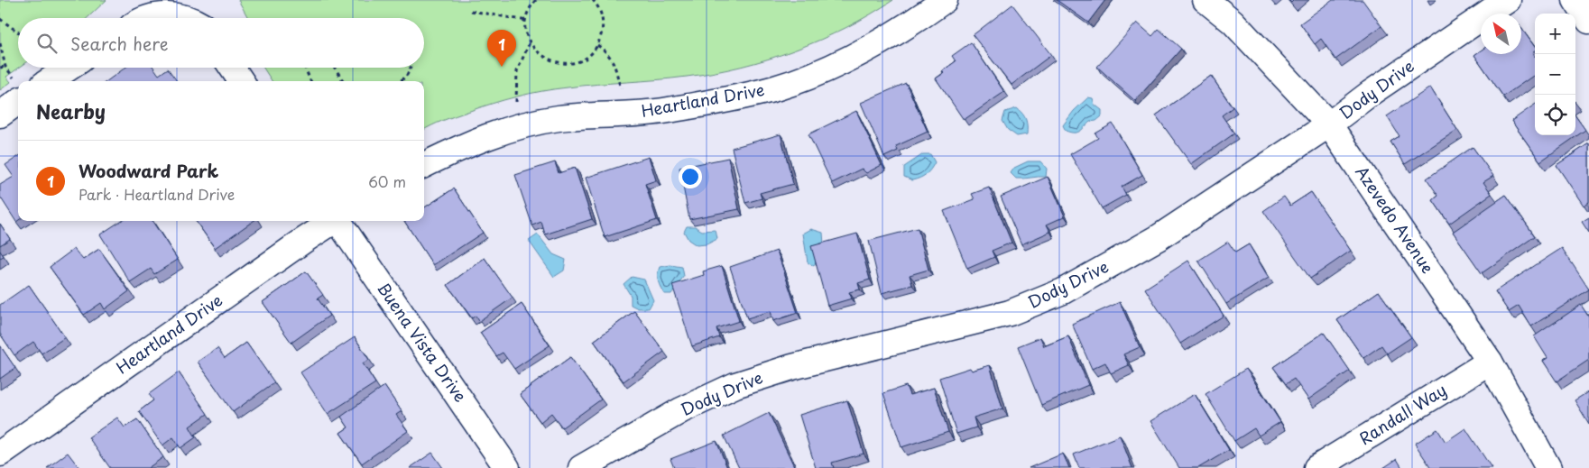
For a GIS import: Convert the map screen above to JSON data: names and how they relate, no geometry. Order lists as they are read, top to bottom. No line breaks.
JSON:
{"streets":{"street":["Dody Drive","Heartland Drive","Azevedo Avenue","Buena Vista Drive","Randall Way"]},"crossings":[["Dody Drive","Azevedo Avenue"],["Azevedo Avenue","Randall Way"]],"north":"top left","page":{"map_buttons":["+","−"],"search":"Search here","pins":"1","heading":"Nearby","list":[{"mark":"1","name":"Woodward Park","note":"Park · Heartland Drive","value":"60 m"}]}}
